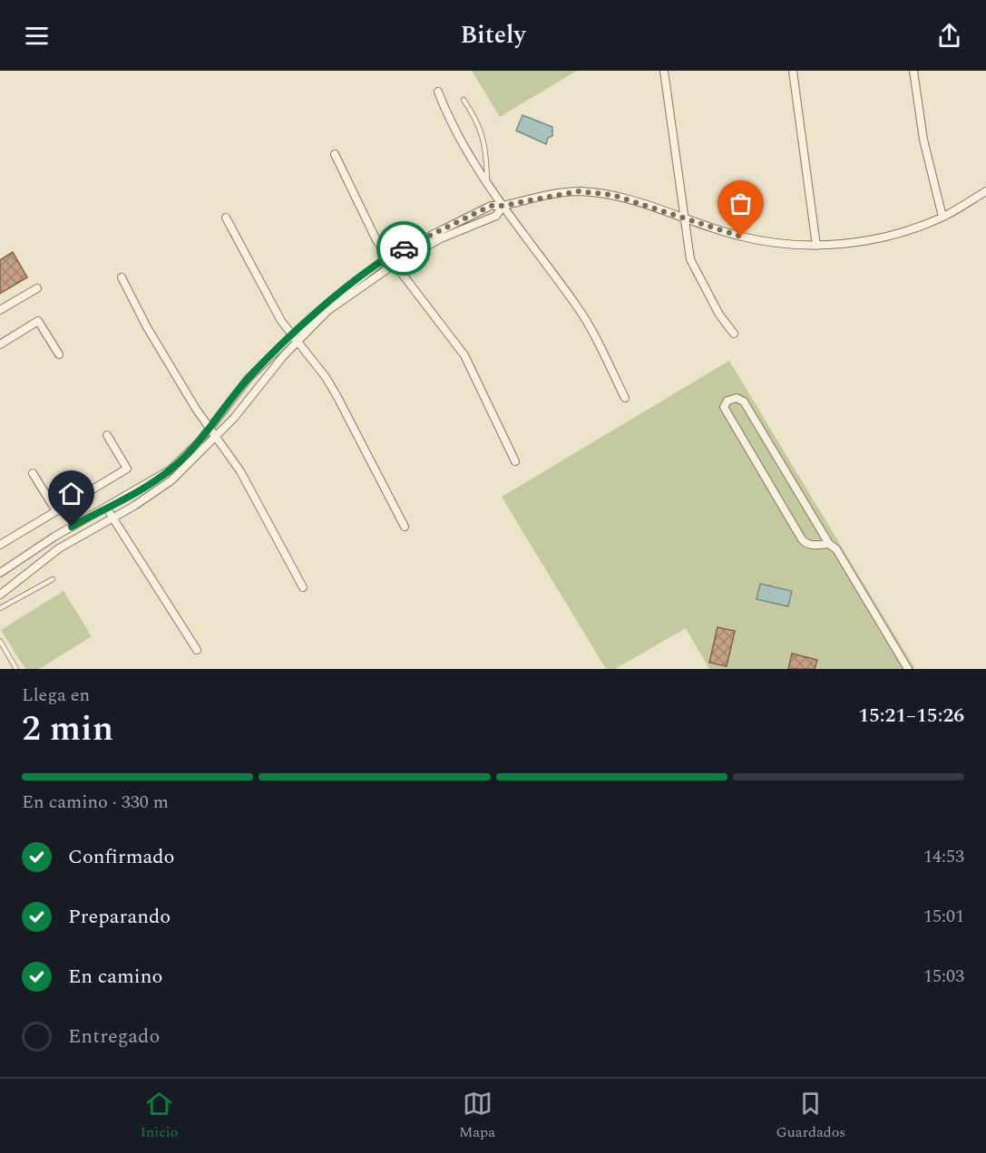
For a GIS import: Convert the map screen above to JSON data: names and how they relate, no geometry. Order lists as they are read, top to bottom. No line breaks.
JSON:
{"page":{"header":"Bitely","heading":["2 min","Llega en","15:21–15:26"],"bar":"En camino · 330 m","list":[["Confirmado","14:53"],["Preparando","15:01"],["En camino","15:03"],"Entregado"],"tabs":["Inicio","Mapa","Guardados"]}}
